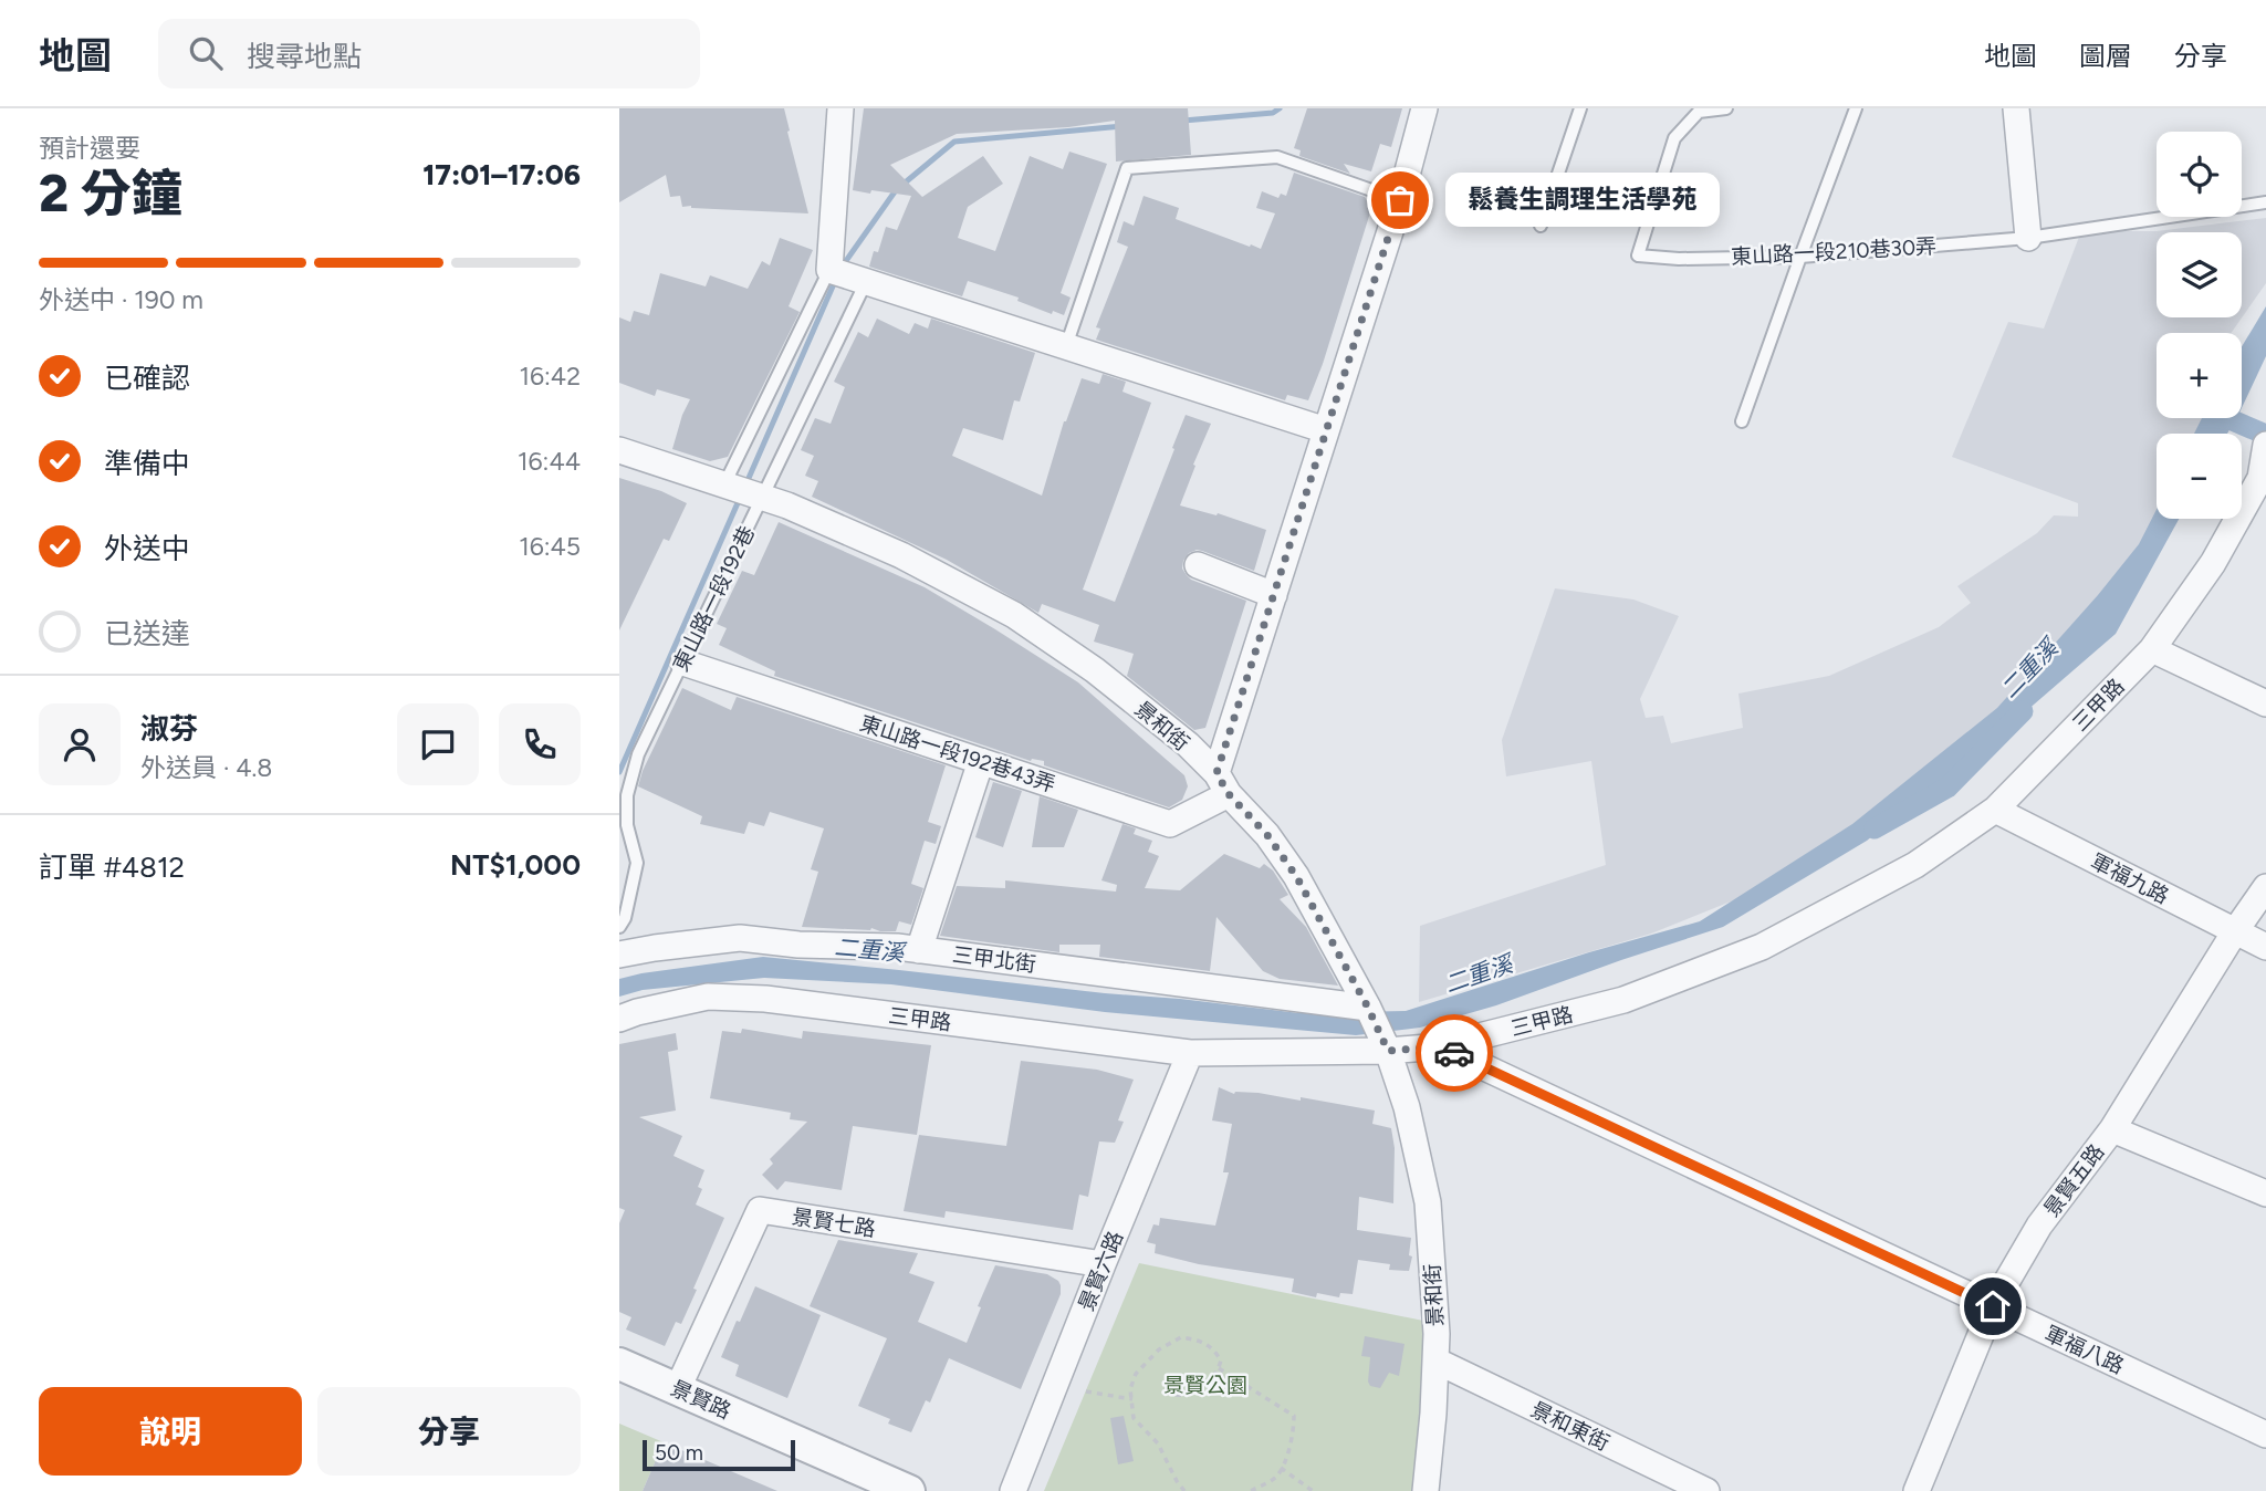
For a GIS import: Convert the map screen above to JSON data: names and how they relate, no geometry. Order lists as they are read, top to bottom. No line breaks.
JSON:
{"streets":{"street":["三甲路","景和街","東山路一段192巷43弄","軍福九路","三甲北街","景賢五路","景賢七路","景賢六路","軍福八路","景賢路","景和東街"],"lane":["東山路一段210巷30弄","東山路一段192巷"]},"crossings":[["東山路一段192巷","景和街"],["東山路一段192巷","東山路一段192巷43弄"],["三甲路","景和街"],["三甲路","軍福九路"],["三甲路","景賢六路"],["三甲路","軍福八路"],["景和街","東山路一段192巷43弄"],["景和街","三甲北街"],["景和街","景和東街"],["軍福九路","景賢五路"],["景賢五路","軍福八路"],["景賢七路","景賢六路"],["景賢七路","景賢路"]],"water":["二重溪"],"parks":["景賢公園"],"places":["鬆養生調理生活學苑"],"scale_bar":"50 m","page":{"header":"地圖","search":"搜尋地點","nav":["地圖","圖層","分享"],"heading":["2 分鐘","預計還要","17:01–17:06"],"panel":["淑芬","外送員 · 4.8","訂單 #4812","NT$1,000"],"map_buttons":["+","−"],"bubble":"鬆養生調理生活學苑","bar":"外送中 · 190 m","list":[["已確認","16:42"],["準備中","16:44"],["外送中","16:45"],"已送達"],"buttons":["說明","分享"],"scale":"50 m"}}
